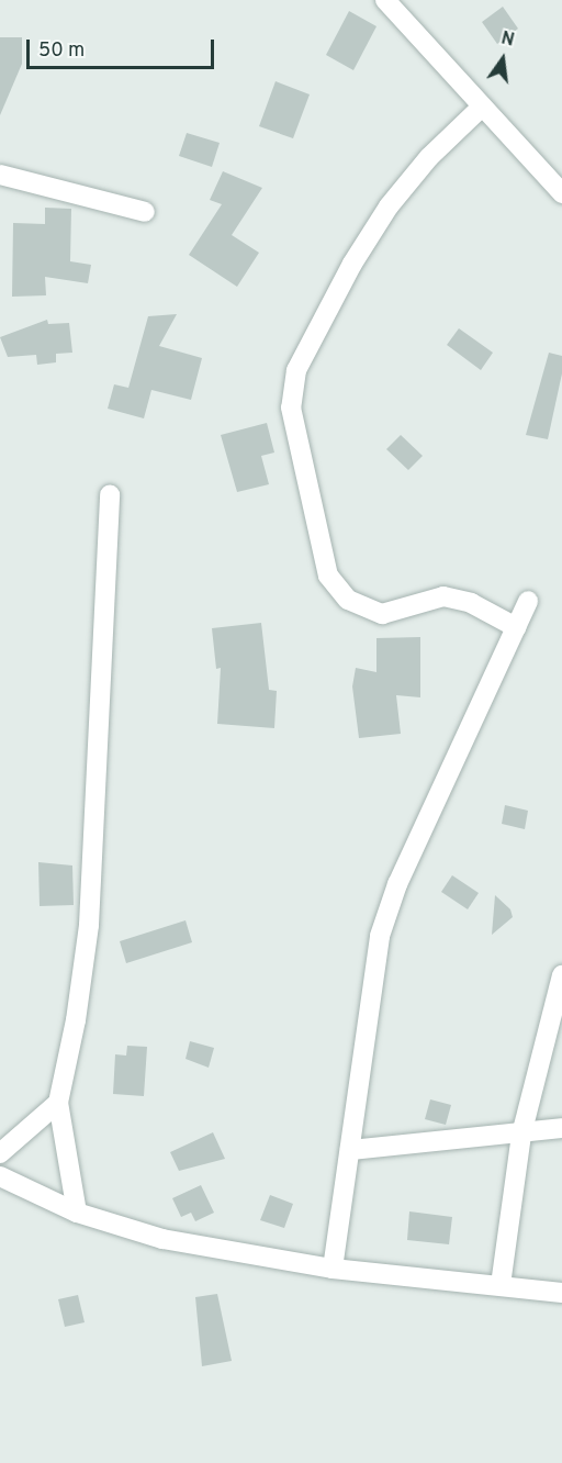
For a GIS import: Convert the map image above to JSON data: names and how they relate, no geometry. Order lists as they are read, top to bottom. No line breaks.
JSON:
{"scale_bar":"50 m","north":"top"}
